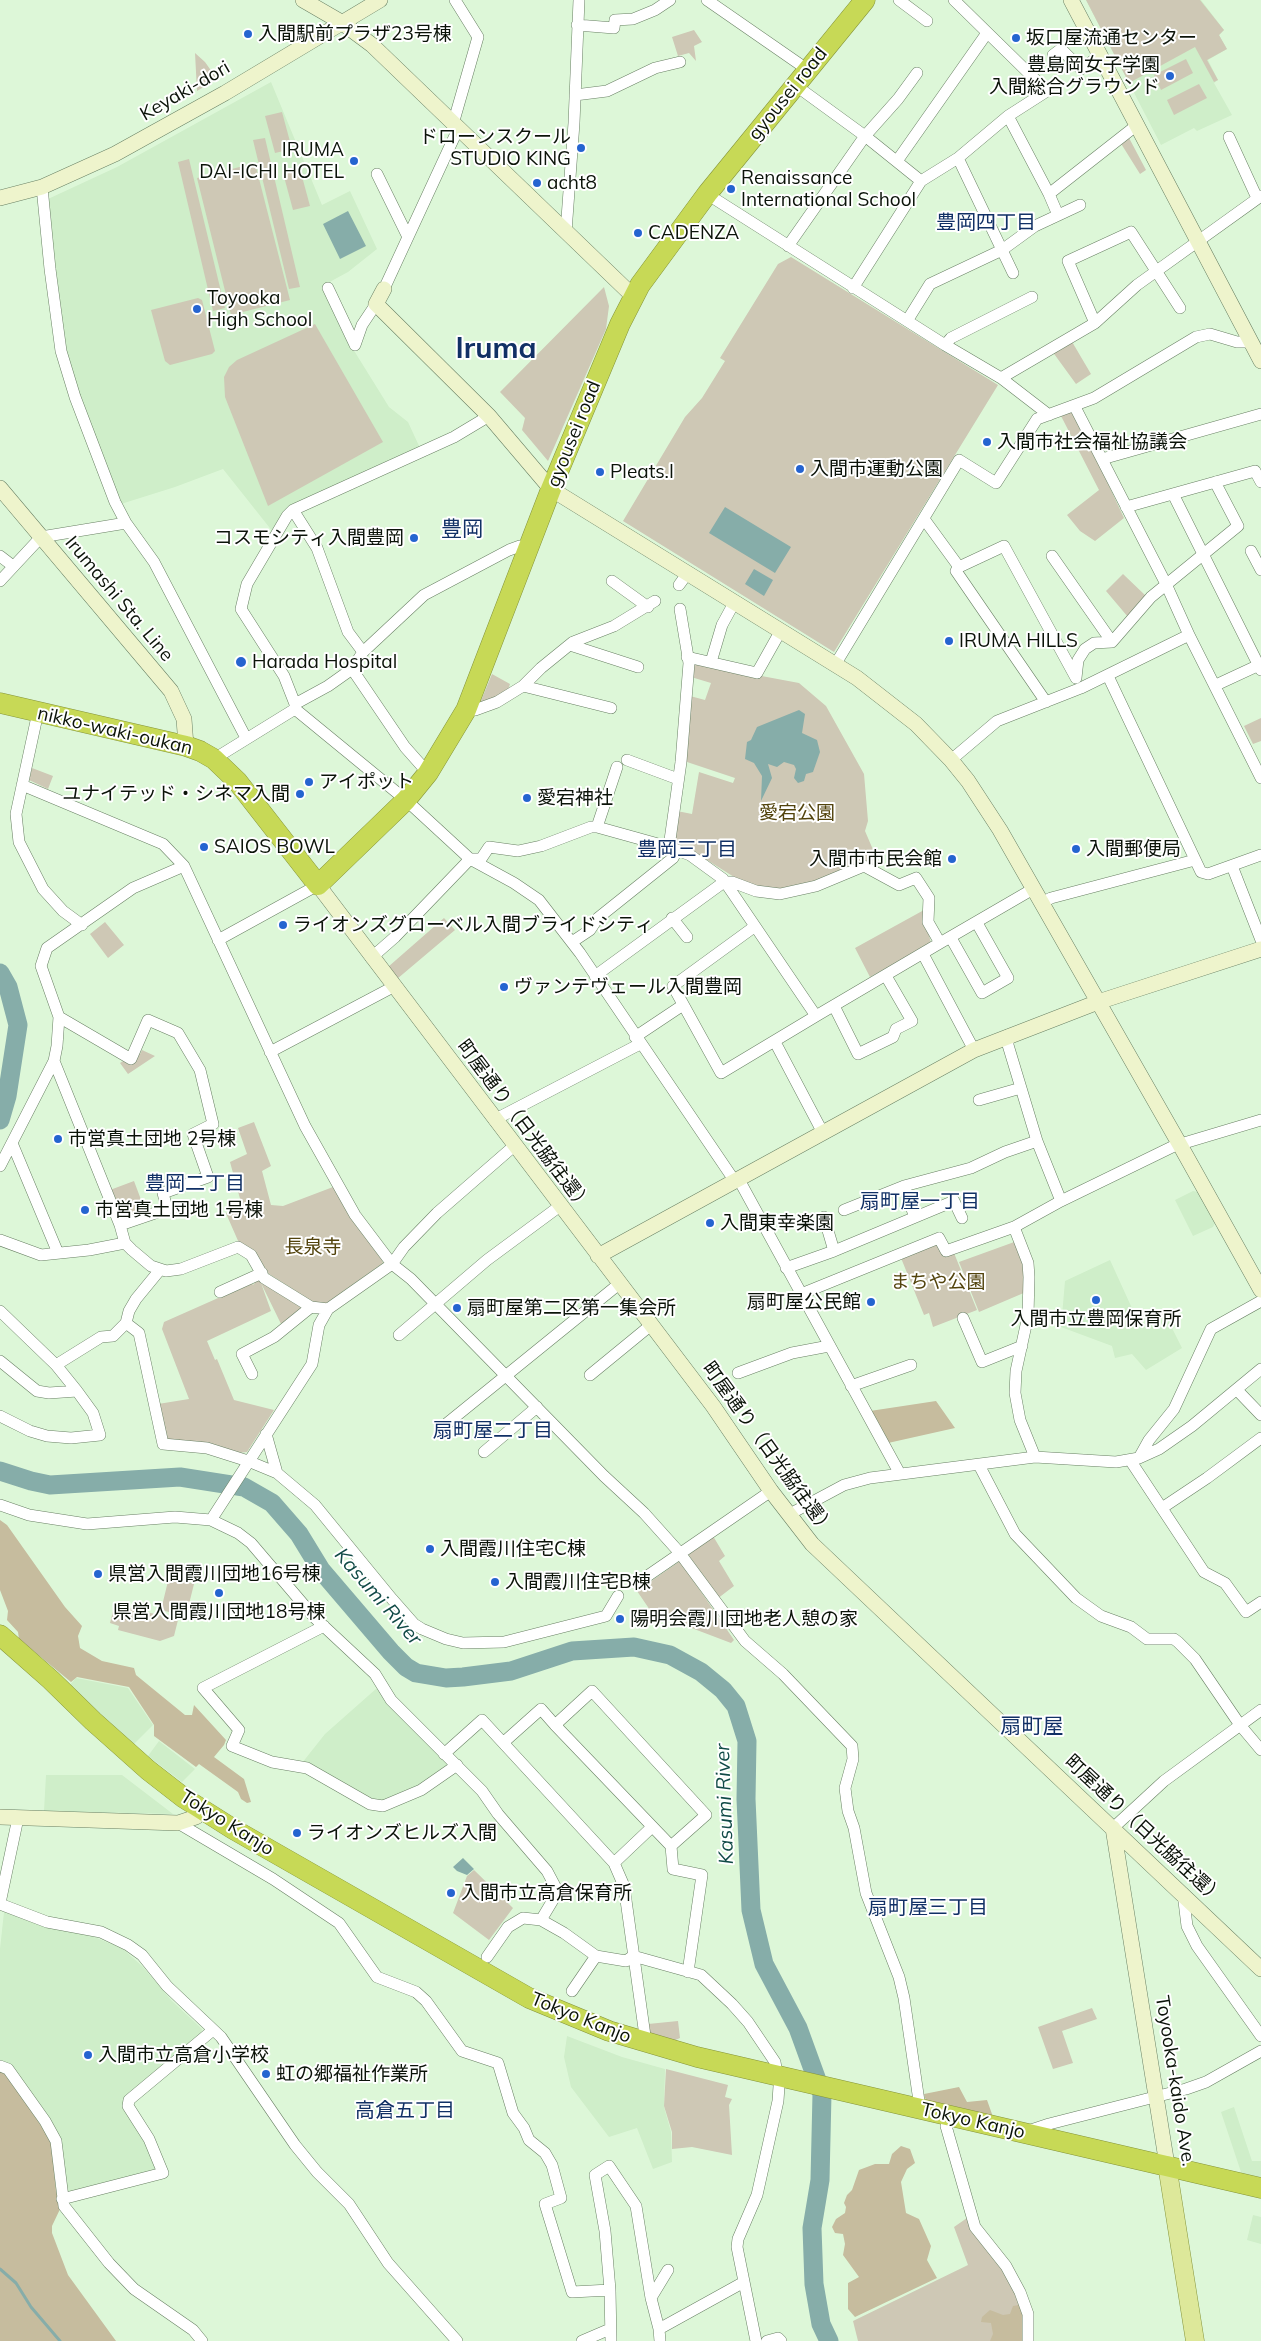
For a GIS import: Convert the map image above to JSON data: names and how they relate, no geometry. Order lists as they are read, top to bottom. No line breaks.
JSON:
{"streets":{"highway":["gyousei road","nikko-waki-oukan","Tokyo Kanjo"],"main road":["Toyooka-kaido Ave."],"street":["Keyaki-dori","Irumashi Sta. Line","町屋通り（日光脇往還）"]},"crossings":[["gyousei road","nikko-waki-oukan"],["gyousei road","町屋通り（日光脇往還）"],["Irumashi Sta. Line","nikko-waki-oukan"],["nikko-waki-oukan","町屋通り（日光脇往還）"],["町屋通り（日光脇往還）","Toyooka-kaido Ave."],["Tokyo Kanjo","Toyooka-kaido Ave."]],"districts":["豊岡四丁目","Iruma","豊岡","豊岡三丁目","豊岡二丁目","扇町屋一丁目","扇町屋二丁目","扇町屋","扇町屋三丁目","高倉五丁目"],"water":["Kasumi River"],"parks":["愛宕公園","長泉寺","まちや公園"],"places":["入間駅前プラザ23号棟","坂口屋流通センター","豊島岡女子学園 入間総合グラウンド","ドローンスクール STUDIO KING","IRUMA DAI-ICHI HOTEL","acht8","Renaissance International School","CADENZA","Toyooka High School","入間市社会福祉協議会","入間市運動公園","Pleats.I","コスモシティ入間豊岡","IRUMA HILLS","Harada Hospital","アイポット","ユナイテッド・シネマ入間","愛宕神社","SAIOS BOWL","入間郵便局","入間市市民会館","ライオンズグローベル入間ブライドシティ","ヴァンテヴェール入間豊岡","市営真土団地 2号棟","市営真土団地 1号棟","入間東幸楽園","入間市立豊岡保育所","扇町屋公民館","扇町屋第二区第一集会所","入間霞川住宅C棟","県営入間霞川団地16号棟","入間霞川住宅B棟","県営入間霞川団地18号棟","陽明会霞川団地老人憩の家","ライオンズヒルズ入間","入間市立高倉保育所","入間市立高倉小学校","虹の郷福祉作業所"]}
